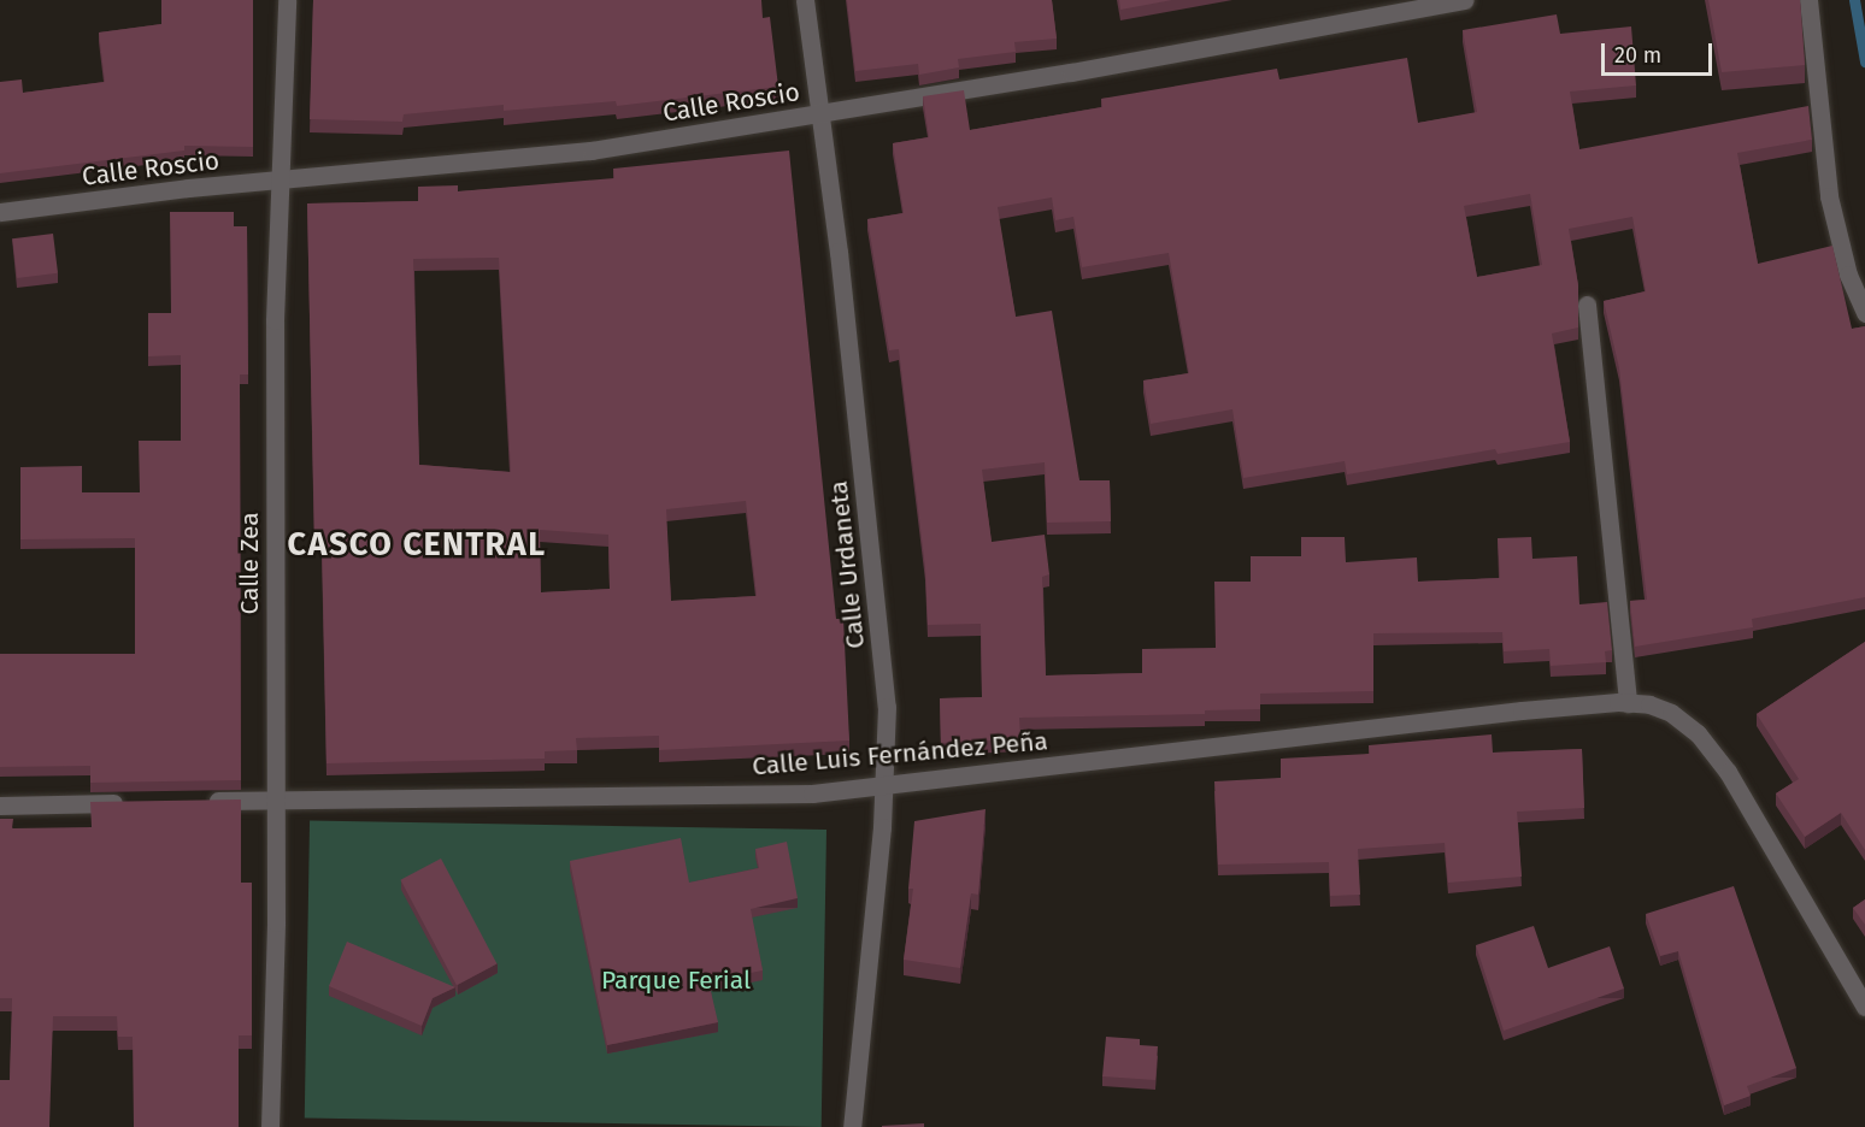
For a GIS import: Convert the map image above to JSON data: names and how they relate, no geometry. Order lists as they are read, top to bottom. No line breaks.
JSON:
{"streets":{"street":["Calle Roscio","Calle Zea","Calle Urdaneta","Calle Luis Fernández Peña"]},"crossings":[["Calle Roscio","Calle Zea"],["Calle Roscio","Calle Urdaneta"],["Calle Zea","Calle Luis Fernández Peña"],["Calle Urdaneta","Calle Luis Fernández Peña"]],"districts":["CASCO CENTRAL"],"parks":["Parque Ferial"],"scale_bar":"20 m"}
